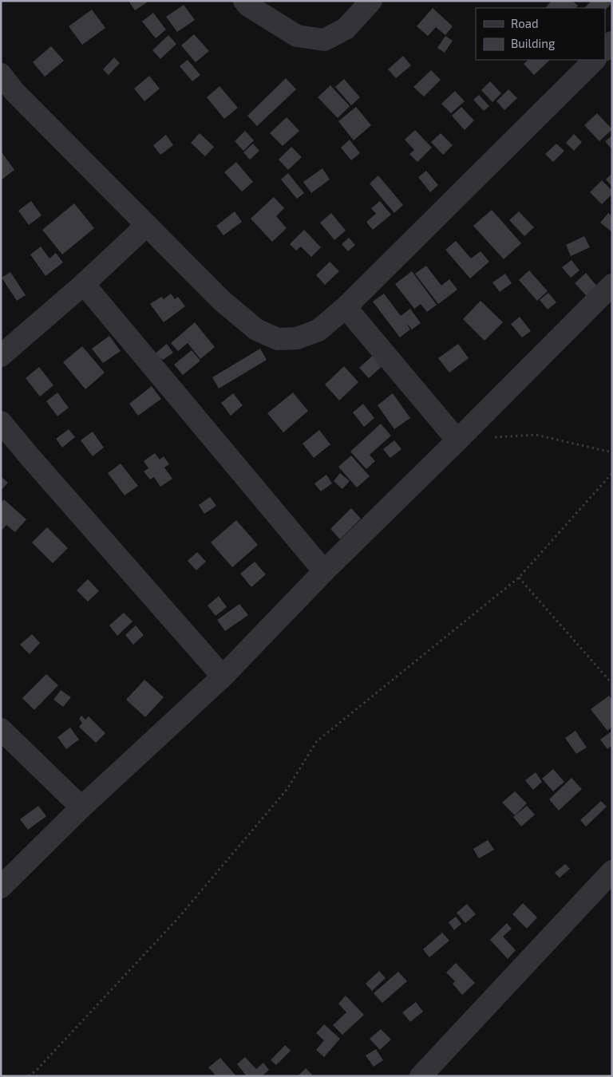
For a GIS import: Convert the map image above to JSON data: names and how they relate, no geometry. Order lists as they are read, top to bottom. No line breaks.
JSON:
{"legend":["Road","Building"]}
